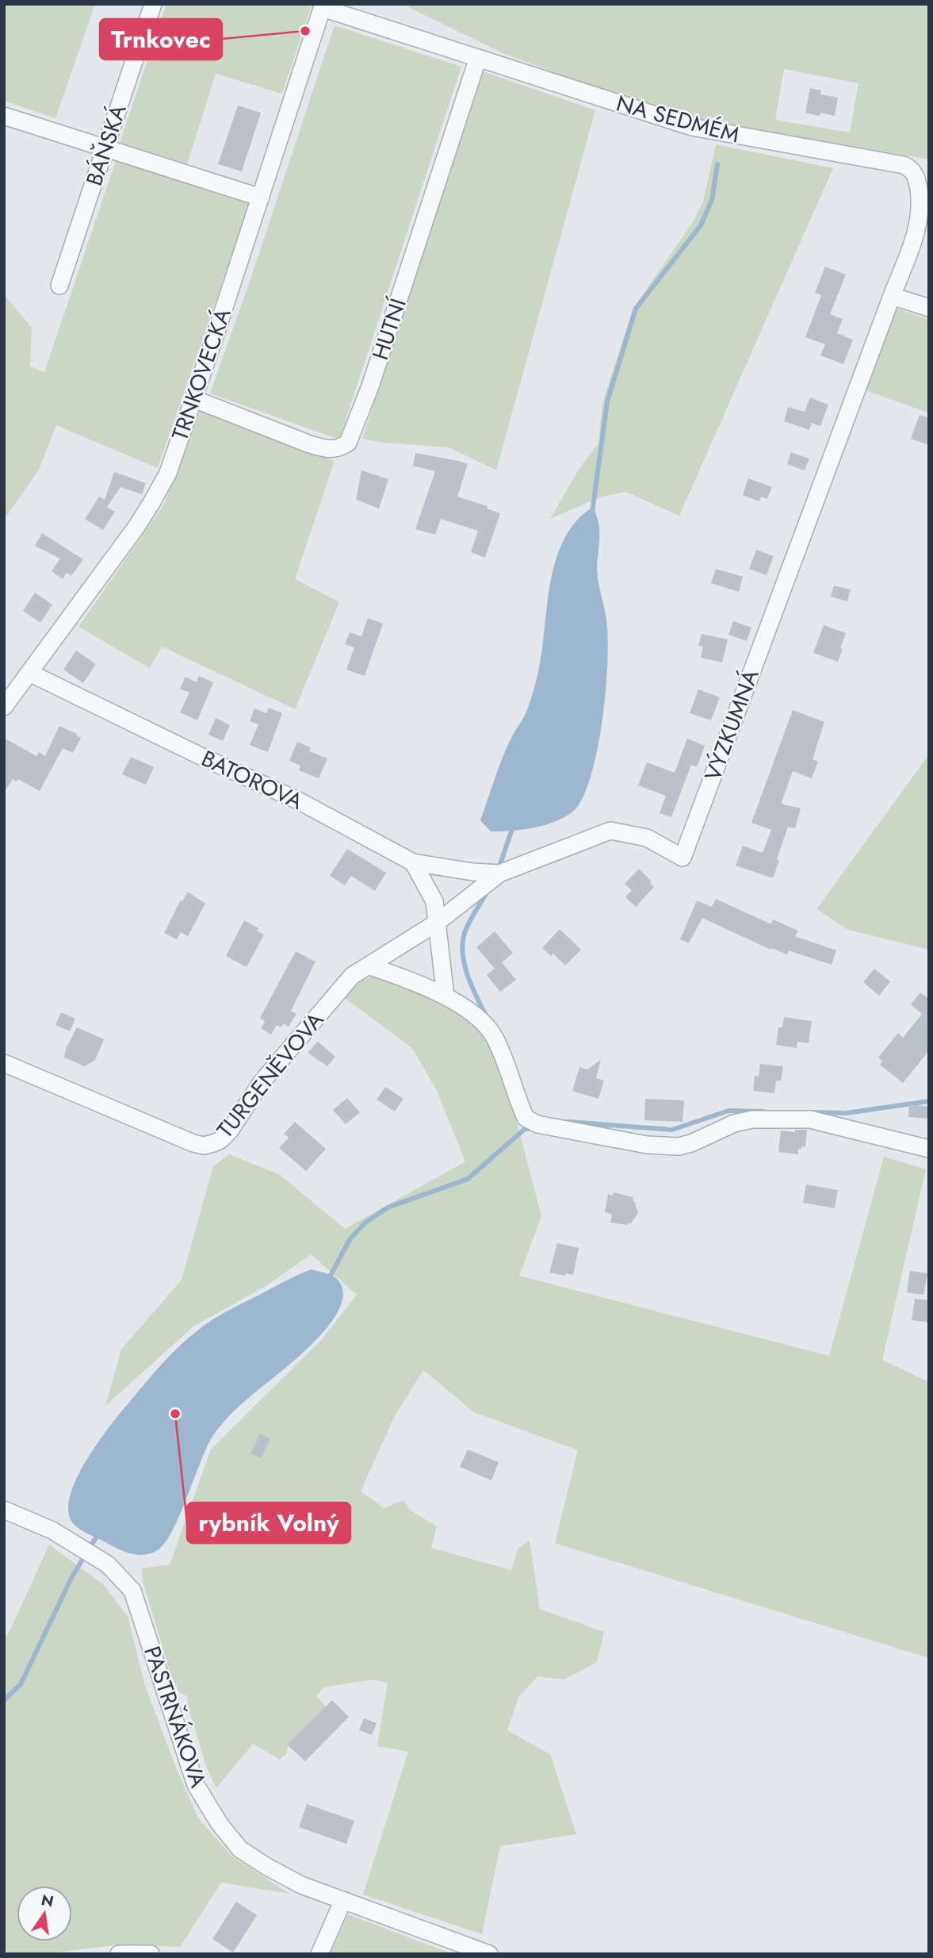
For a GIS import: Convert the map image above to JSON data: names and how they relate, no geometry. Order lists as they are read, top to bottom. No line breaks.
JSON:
{"streets":{"street":["NA SEDMÉM","BÁŇSKÁ","HUTNÍ","TRNKOVECKÁ","VÝZKUMNÁ","BATOROVA","TURGENĚVOVA","PASTRŇÁKOVA"]},"crossings":[["NA SEDMÉM","HUTNÍ"],["NA SEDMÉM","TRNKOVECKÁ"],["NA SEDMÉM","VÝZKUMNÁ"],["HUTNÍ","TRNKOVECKÁ"],["TRNKOVECKÁ","BATOROVA"],["VÝZKUMNÁ","TURGENĚVOVA"]],"places":["Trnkovec","rybník Volný"],"north":"top"}
